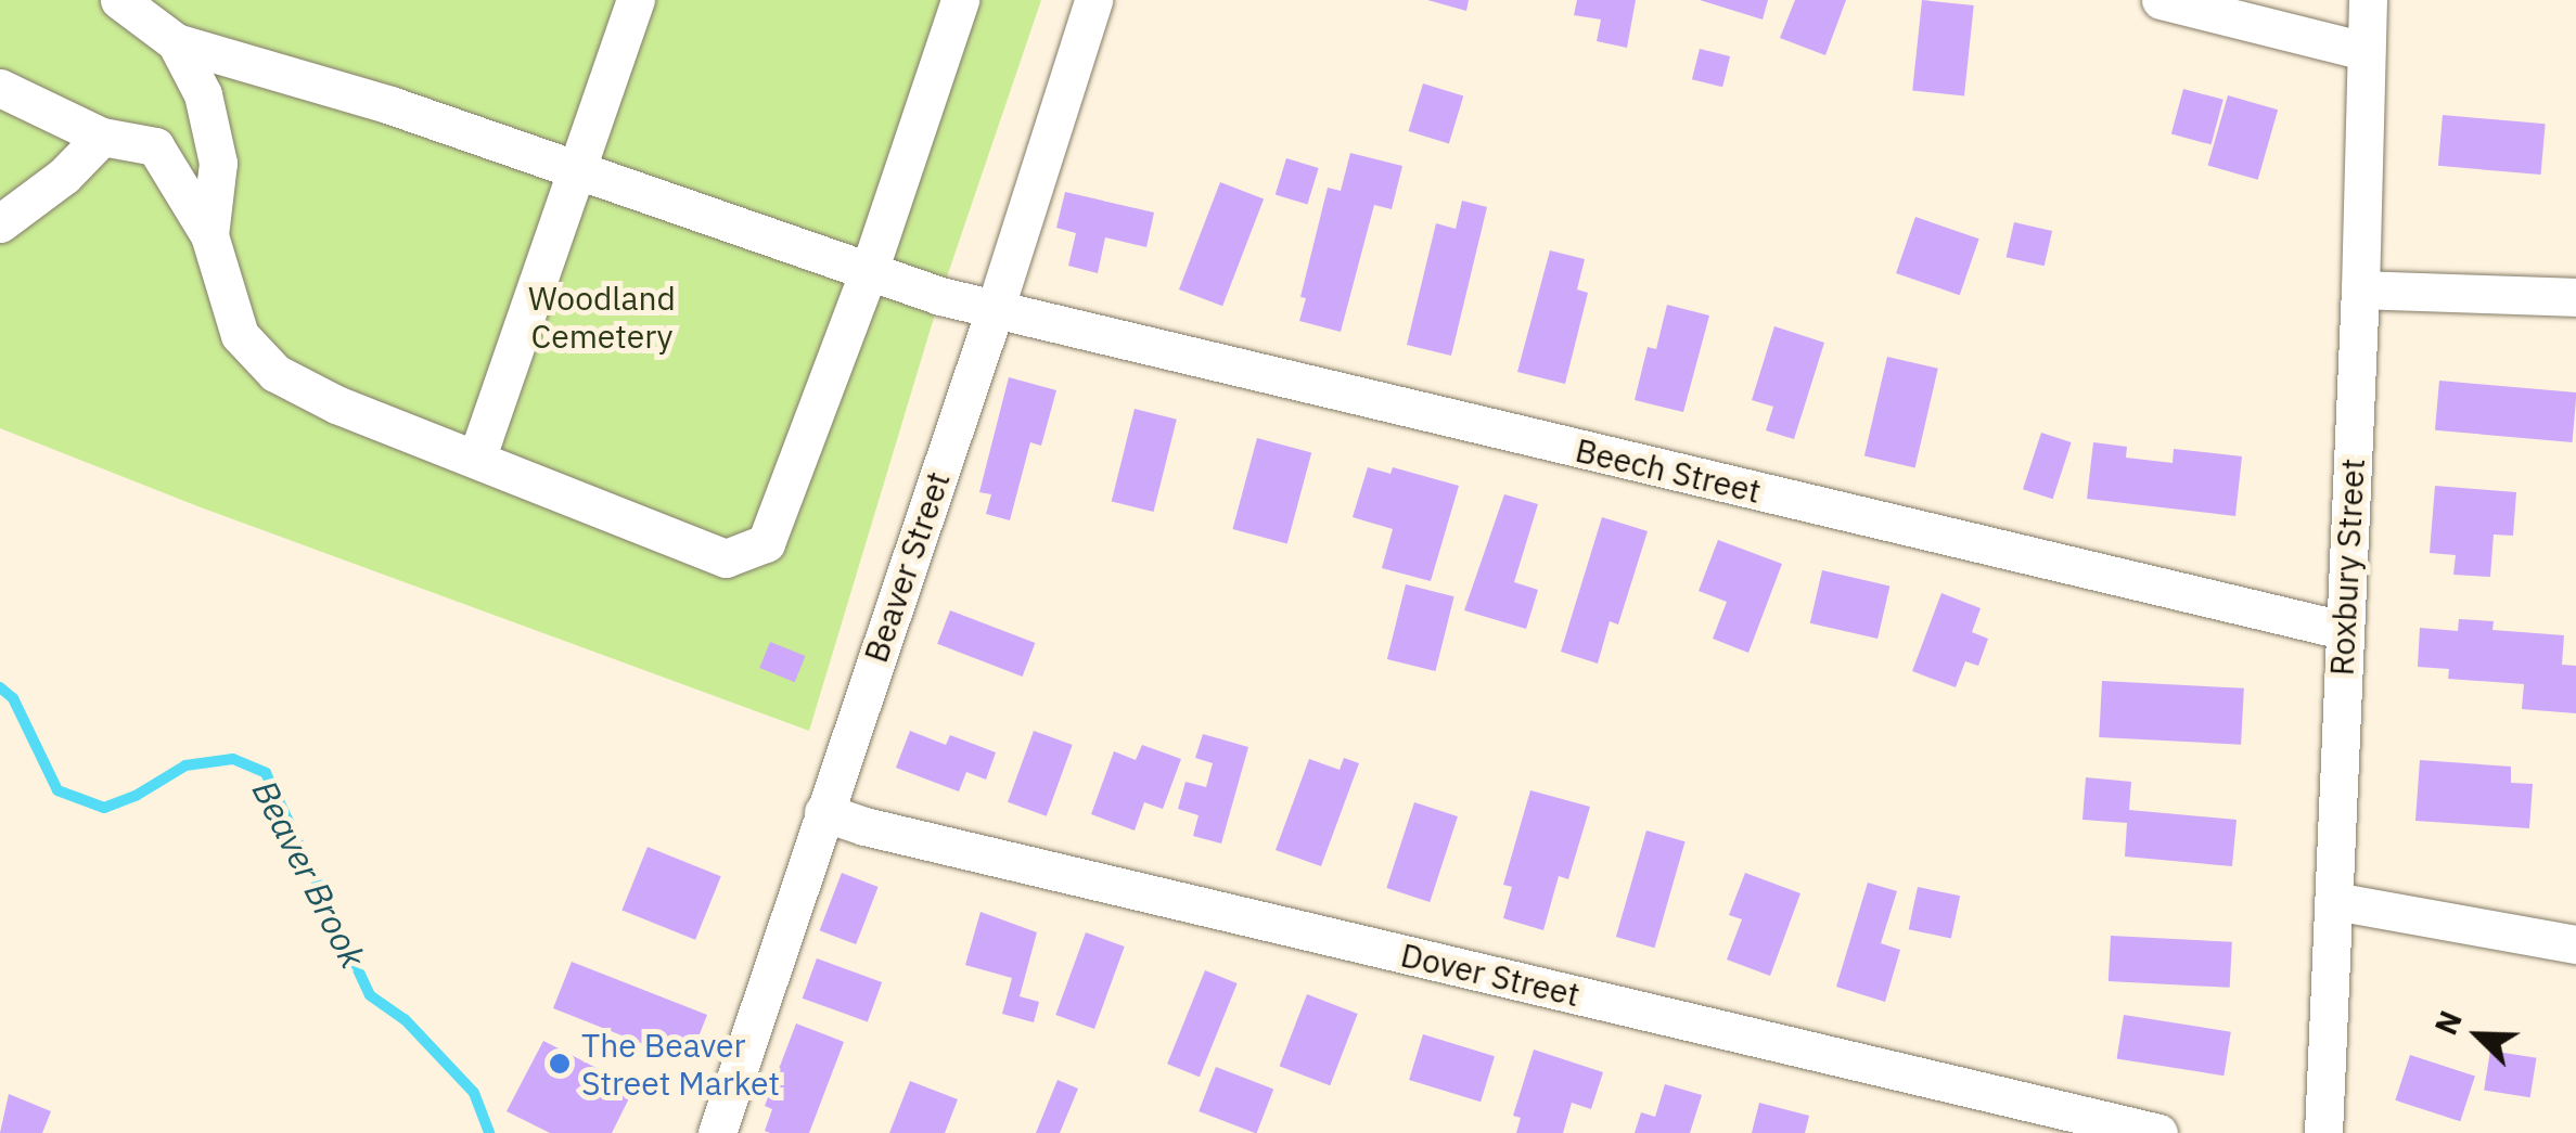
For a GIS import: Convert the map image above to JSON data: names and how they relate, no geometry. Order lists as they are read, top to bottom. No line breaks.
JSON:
{"streets":{"street":["Beech Street","Beaver Street","Roxbury Street","Dover Street"]},"crossings":[["Beech Street","Beaver Street"],["Beech Street","Roxbury Street"],["Beaver Street","Dover Street"]],"water":["Beaver Brook"],"parks":["Woodland Cemetery"],"places":["The Beaver Street Market"],"north":"top left"}
